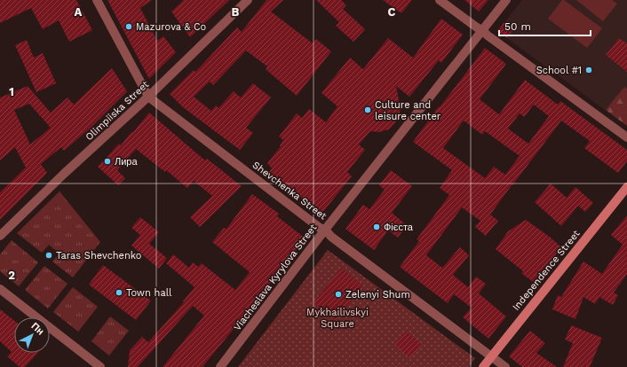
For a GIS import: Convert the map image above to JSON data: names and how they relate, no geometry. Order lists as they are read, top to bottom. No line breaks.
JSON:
{"streets":{"street":["Olimpiiska Street","Shevchenka Street","Independence Street","Viacheslava Kyrylova Street"]},"crossings":[["Olimpiiska Street","Shevchenka Street"],["Shevchenka Street","Independence Street"],["Shevchenka Street","Viacheslava Kyrylova Street"]],"parks":["Mykhailivskyi Square"],"places":["Mazurova & Co","School #1","Culture and leisure center","Лира","Фієста","Taras Shevchenko","Town hall","Zelenyi Shum"],"scale_bar":"50 m","north":"top right","grid":{"columns":["A","B","C"],"rows":["1","2"]}}
